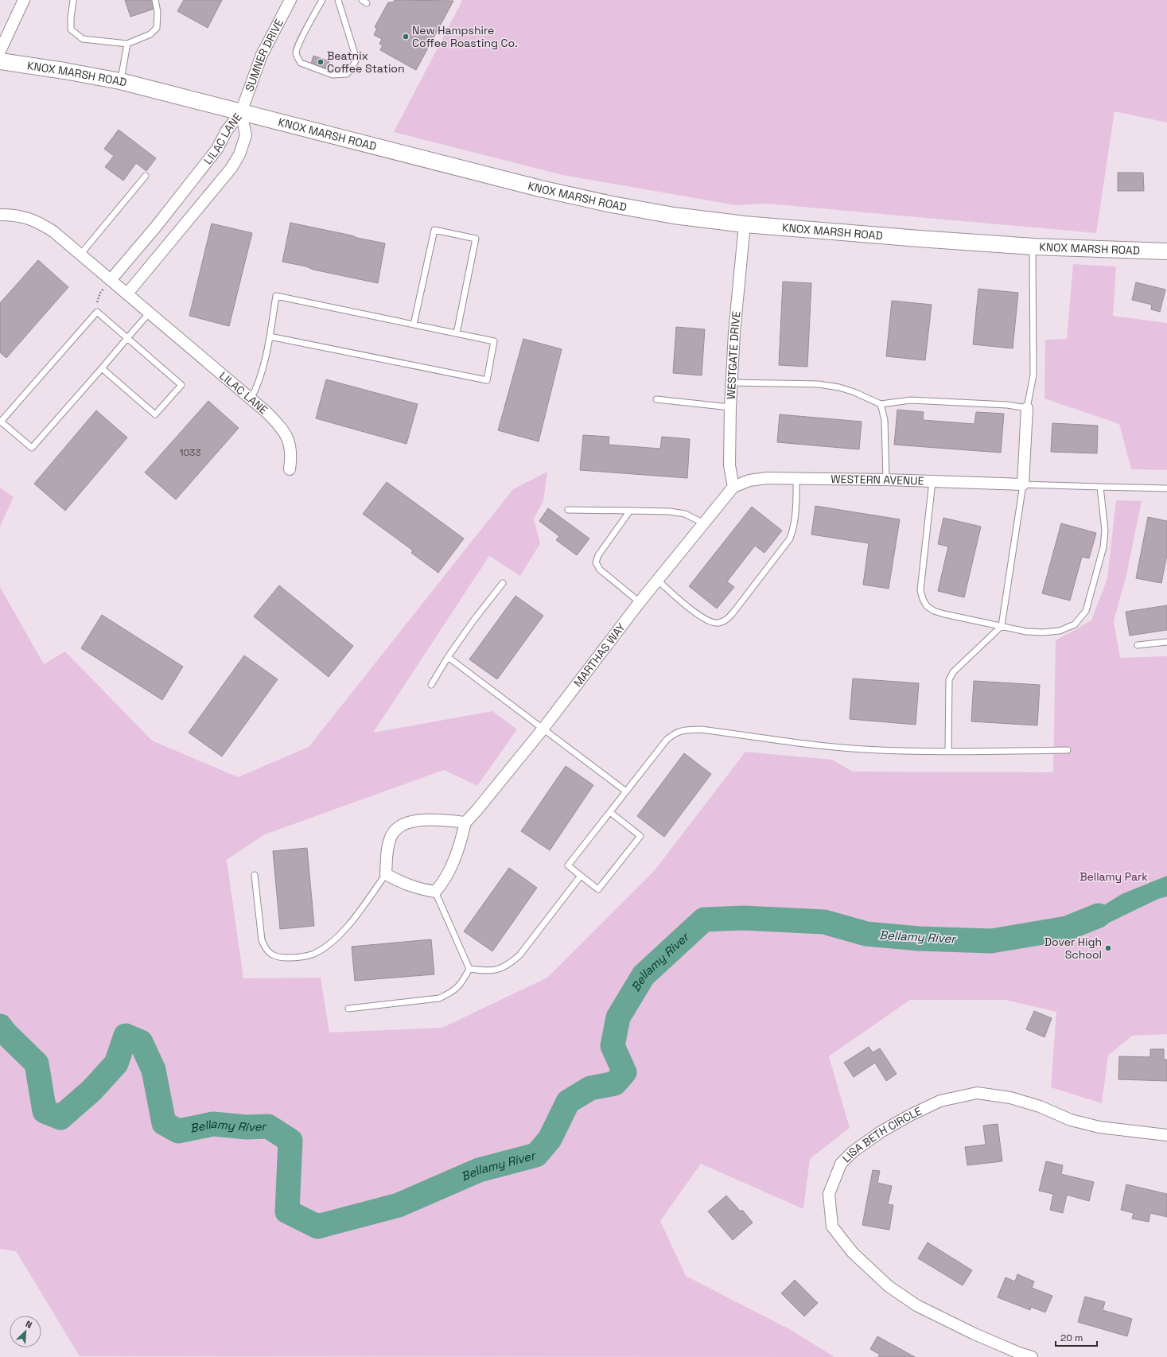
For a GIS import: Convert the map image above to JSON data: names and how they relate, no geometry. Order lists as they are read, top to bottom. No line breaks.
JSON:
{"streets":{"main road":["KNOX MARSH ROAD"],"street":["SUMNER DRIVE","LILAC LANE","WESTGATE DRIVE","WESTERN AVENUE","MARTHAS WAY","LISA BETH CIRCLE"]},"crossings":[["SUMNER DRIVE","KNOX MARSH ROAD"],["SUMNER DRIVE","LILAC LANE"],["KNOX MARSH ROAD","LILAC LANE"],["KNOX MARSH ROAD","WESTGATE DRIVE"],["WESTGATE DRIVE","WESTERN AVENUE"],["WESTGATE DRIVE","MARTHAS WAY"],["WESTERN AVENUE","MARTHAS WAY"]],"water":["Bellamy River"],"parks":["Bellamy Park"],"places":["New Hampshire Coffee Roasting Co.","Beatnix Coffee Station","Dover High School"],"house_numbers":["1033"],"scale_bar":"20 m","north":"top right"}
